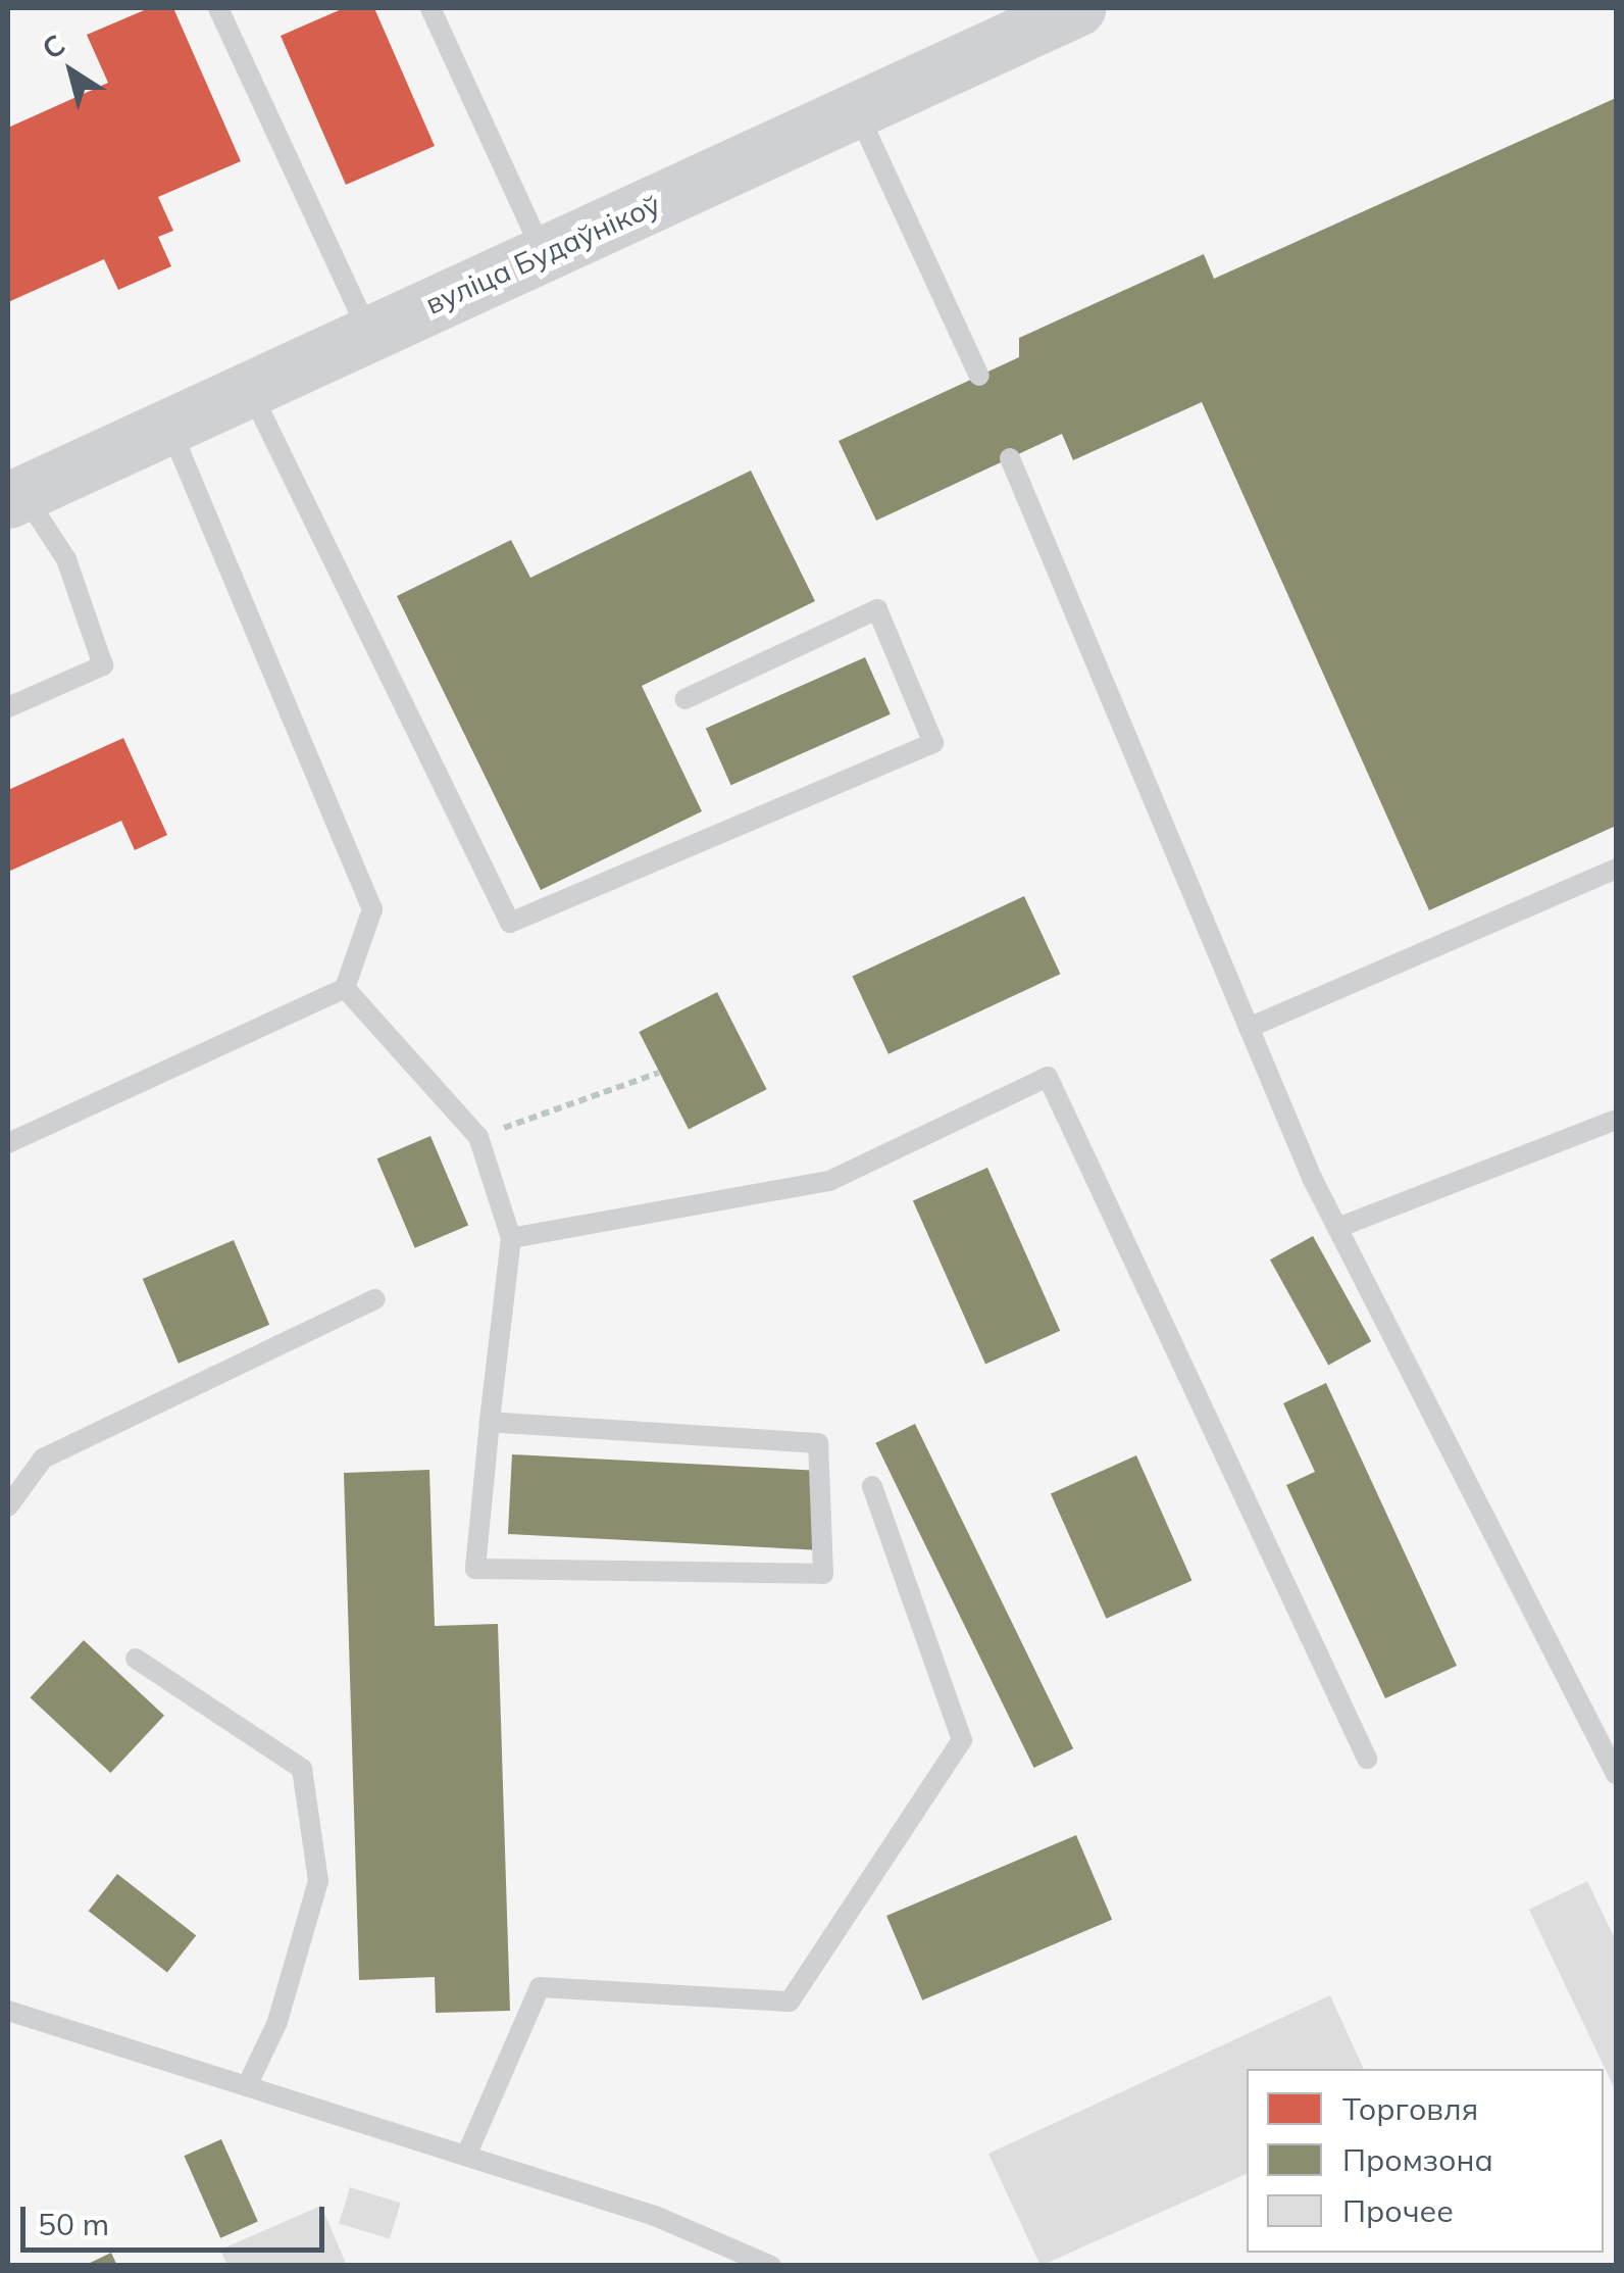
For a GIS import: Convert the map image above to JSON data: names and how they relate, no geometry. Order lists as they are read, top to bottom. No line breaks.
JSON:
{"streets":{"main road":["вуліца Будаўнікоў"]},"legend":["Торговля","Промзона","Прочее"],"scale_bar":"50 m","north":"top left"}
